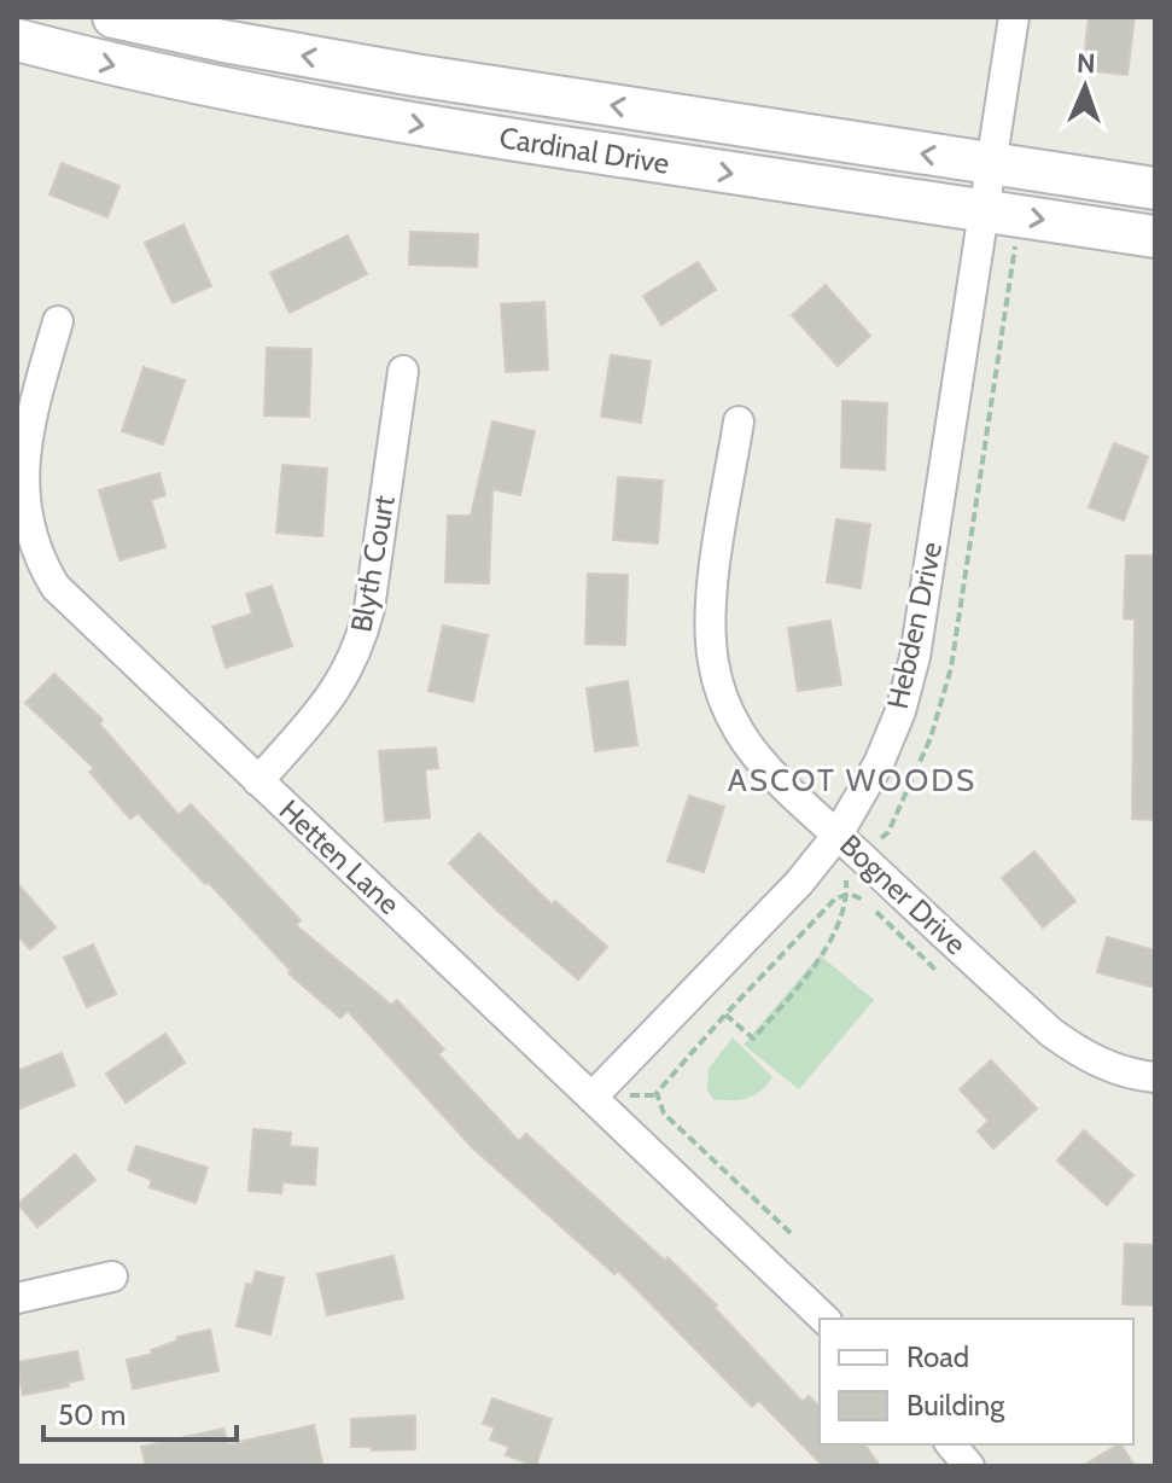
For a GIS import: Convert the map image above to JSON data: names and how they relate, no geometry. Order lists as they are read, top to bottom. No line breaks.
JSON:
{"streets":{"main road":["Cardinal Drive"],"street":["Blyth Court","Hebden Drive","Hetten Lane","Bogner Drive"]},"crossings":[["Cardinal Drive","Hebden Drive"],["Blyth Court","Hetten Lane"],["Hebden Drive","Hetten Lane"],["Hebden Drive","Bogner Drive"]],"districts":["ASCOT WOODS"],"legend":["Road","Building"],"scale_bar":"50 m","north":"top"}
